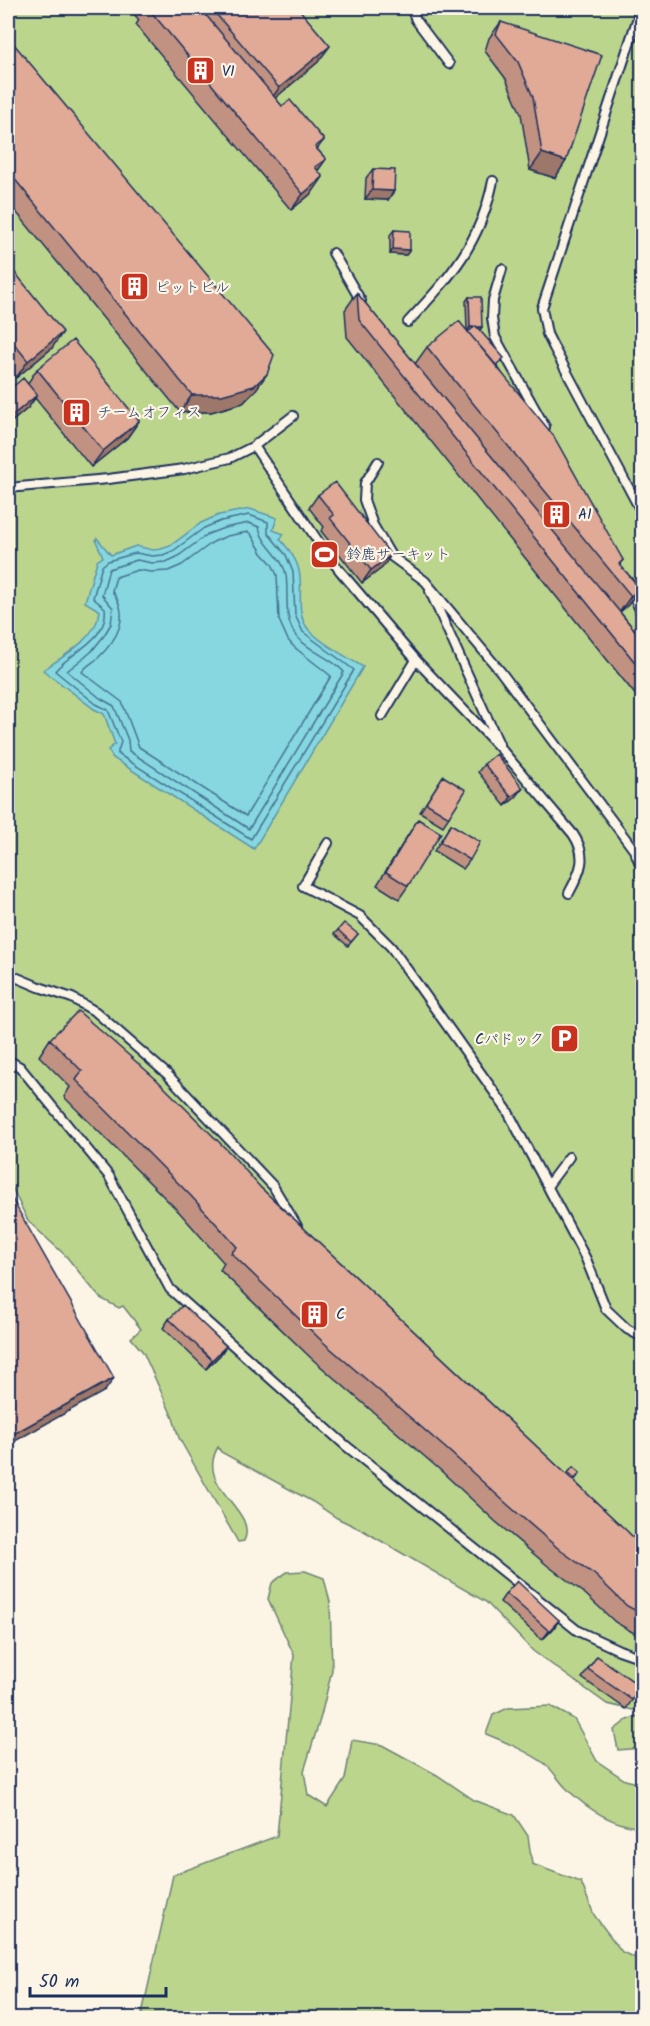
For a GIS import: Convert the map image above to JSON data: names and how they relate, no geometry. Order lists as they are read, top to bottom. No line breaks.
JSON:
{"places":{"building":["V1","ピットビル","チームオフィス","A1","C"],"sports":["鈴鹿サーキット"],"parking":["Cパドック"]},"scale_bar":"50 m"}
